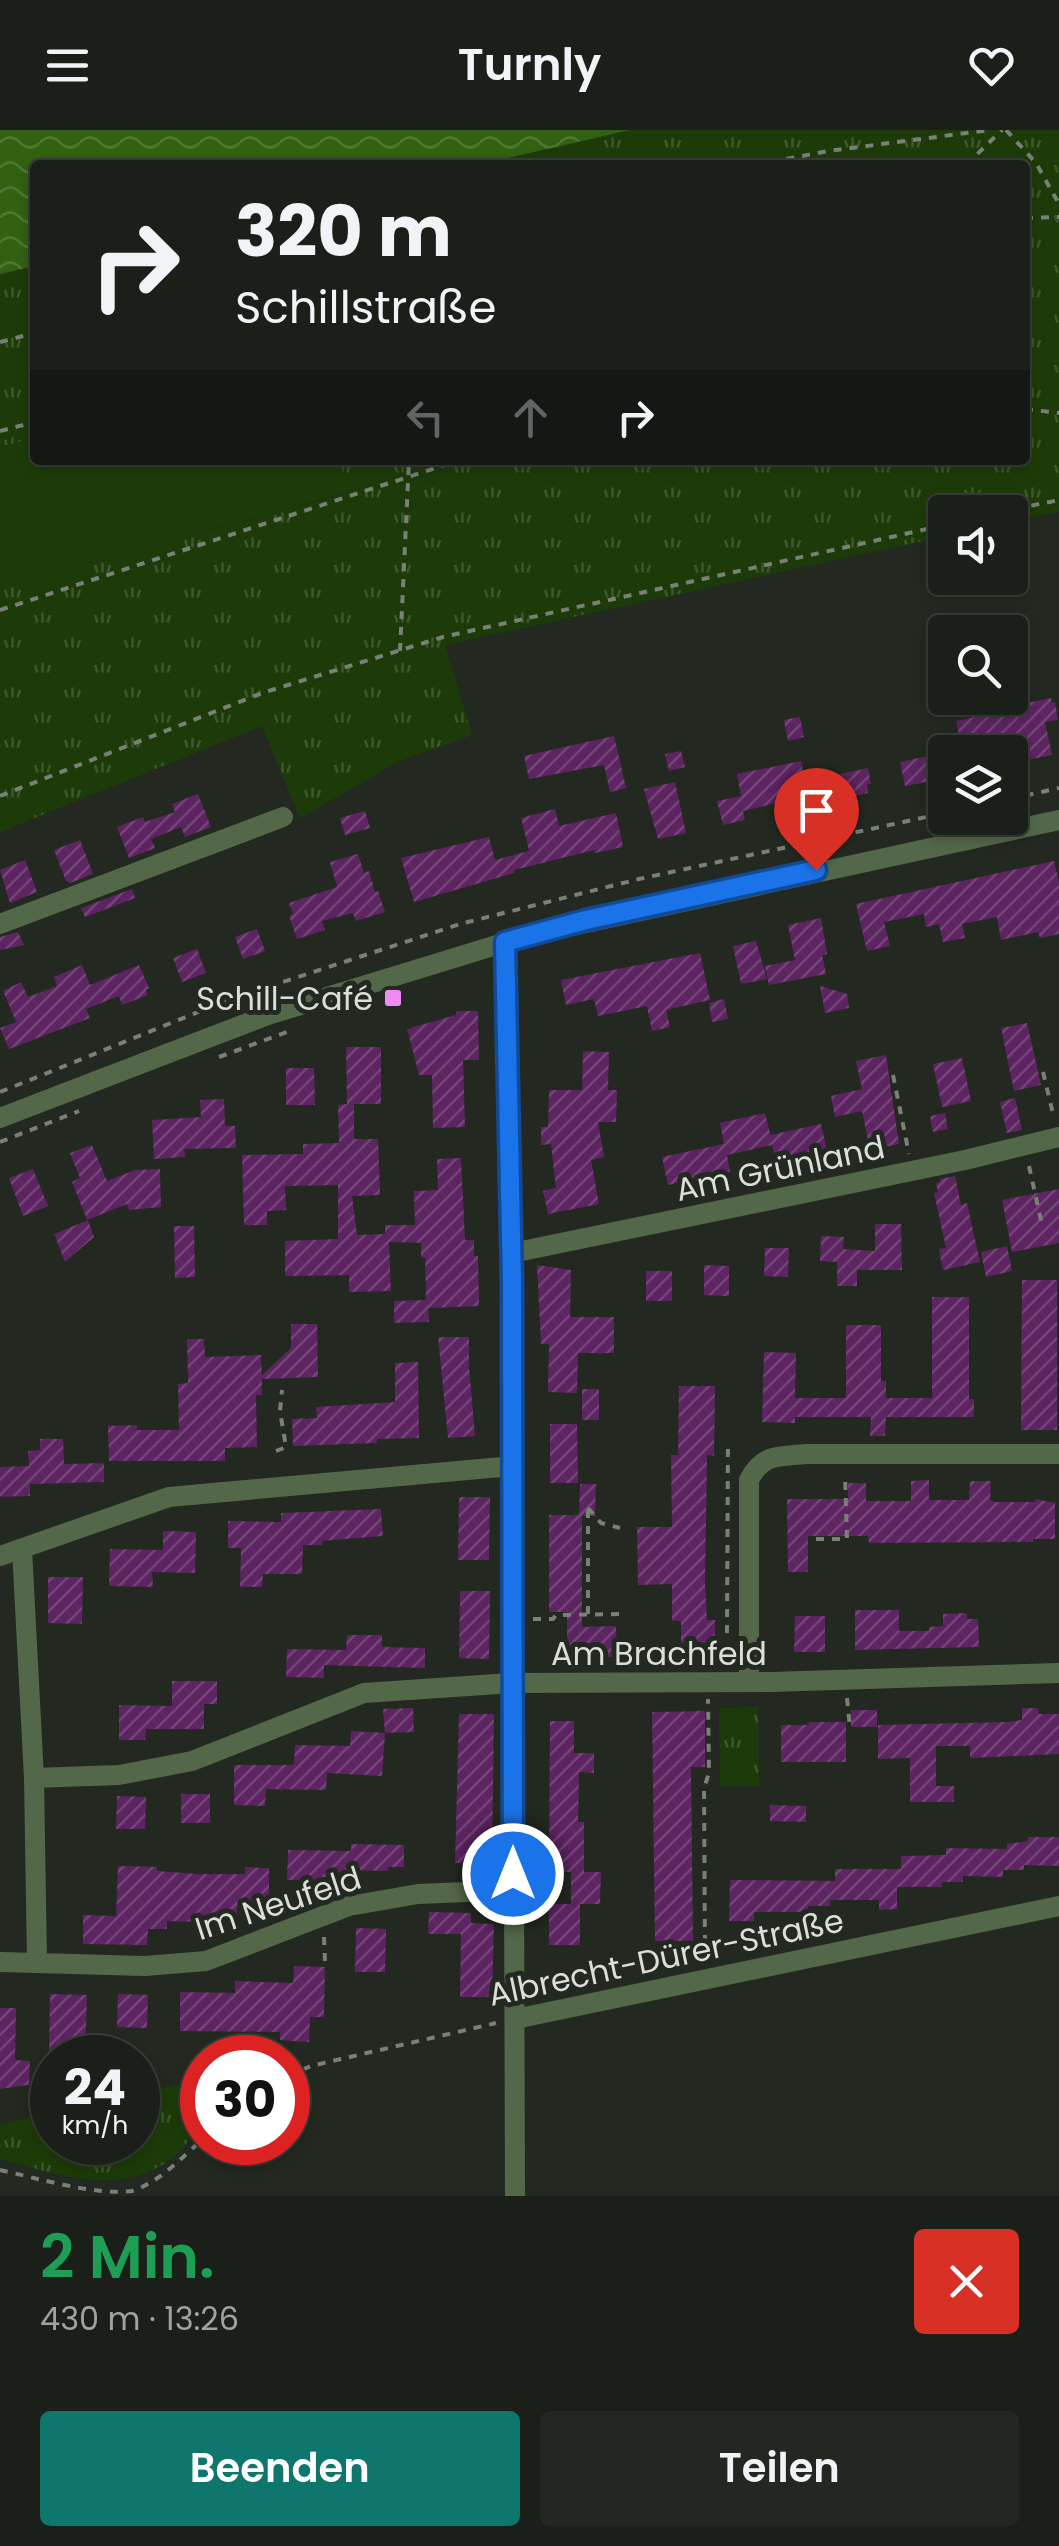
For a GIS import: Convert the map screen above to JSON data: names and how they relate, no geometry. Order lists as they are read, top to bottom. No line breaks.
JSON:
{"streets":{"street":["Am Grünland","Am Brachfeld","Im Neufeld","Albrecht-Dürer-Straße"]},"places":{"transit":["Schill-Café"]},"page":{"header":"Turnly","turn":["320 m","Schillstraße"],"speed":"24 km/h","limit":"30","heading":["2 Min.","430 m · 13:26"],"buttons":["Beenden","Teilen"]}}
